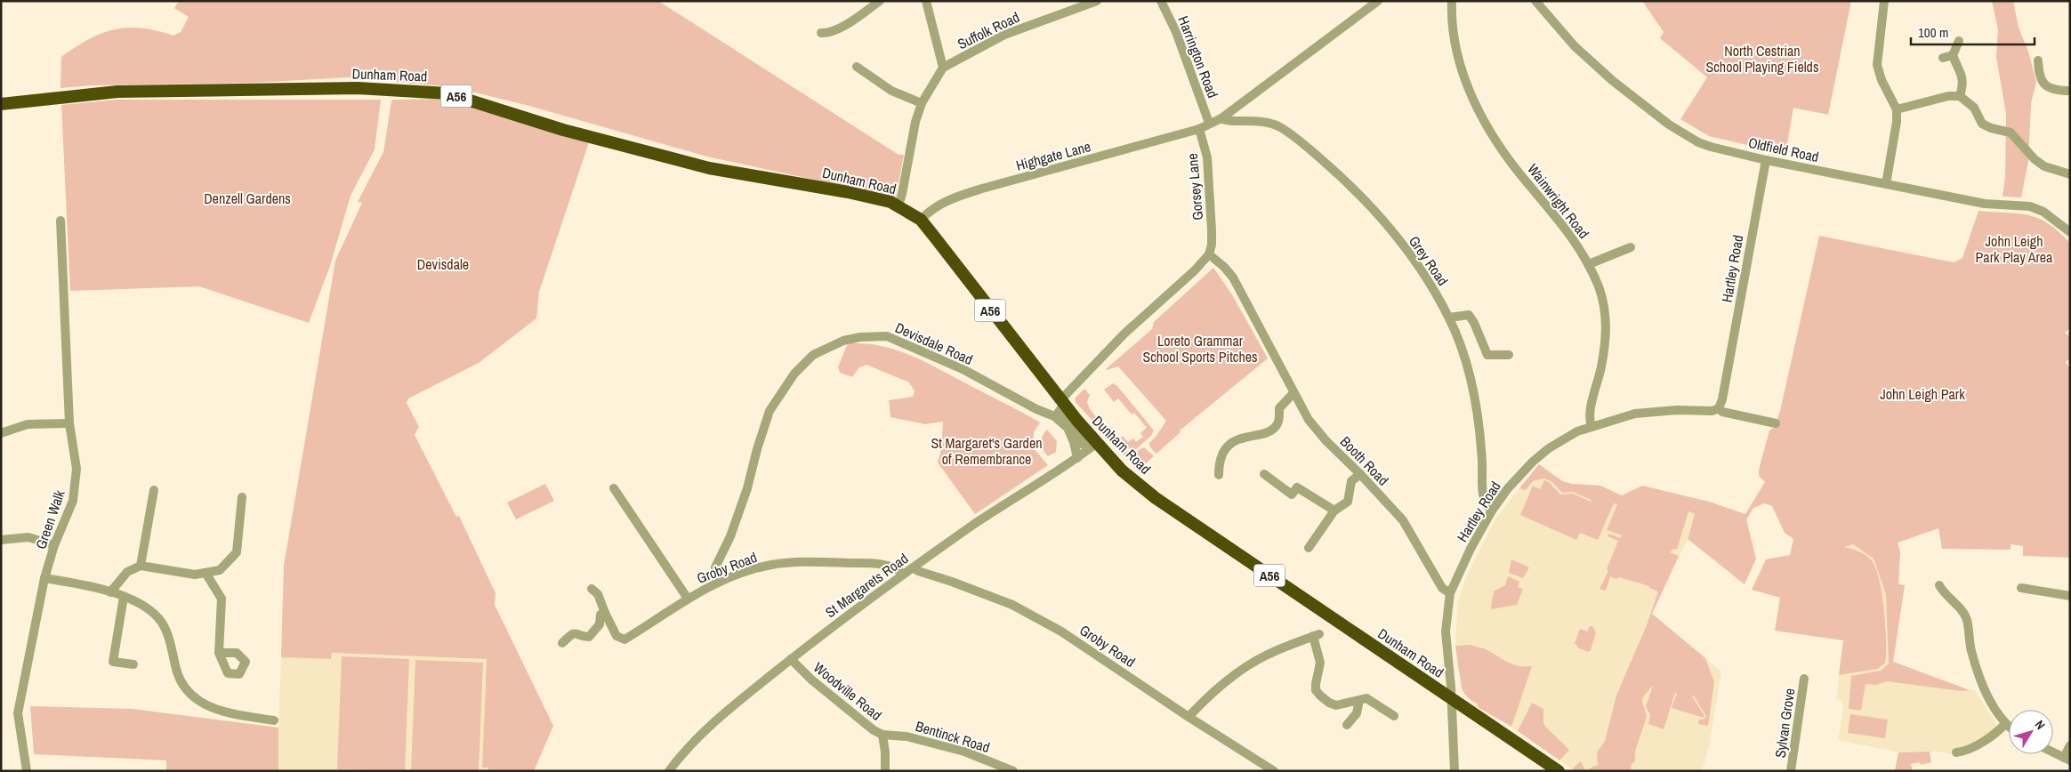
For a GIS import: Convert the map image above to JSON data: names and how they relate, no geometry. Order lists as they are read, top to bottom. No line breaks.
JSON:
{"streets":{"highway":["Dunham Road","A56"],"street":["Suffolk Road","Harrington Road","Oldfield Road","Highgate Lane","Gorsey Lane","Wainwright Road","Grey Road","Hartley Road","Devisdale Road","Booth Road","Green Walk","Groby Road","St Margarets Road","Woodville Road","Sylvan Grove","Bentinck Road"]},"crossings":[["Dunham Road","Highgate Lane"],["Dunham Road","St Margarets Road"],["Oldfield Road","Hartley Road"],["Highgate Lane","Gorsey Lane"],["Gorsey Lane","Booth Road"],["Wainwright Road","Hartley Road"],["Grey Road","Hartley Road"],["Hartley Road","Booth Road"],["Devisdale Road","Groby Road"],["Devisdale Road","St Margarets Road"],["Groby Road","St Margarets Road"],["St Margarets Road","Woodville Road"],["Woodville Road","Bentinck Road"]],"parks":["North Cestrian School Playing Fields","Denzell Gardens","John Leigh Park Play Area","Devisdale","Loreto Grammar School Sports Pitches","John Leigh Park","St Margaret's Garden of Remembrance"],"scale_bar":"100 m","north":"top right"}
